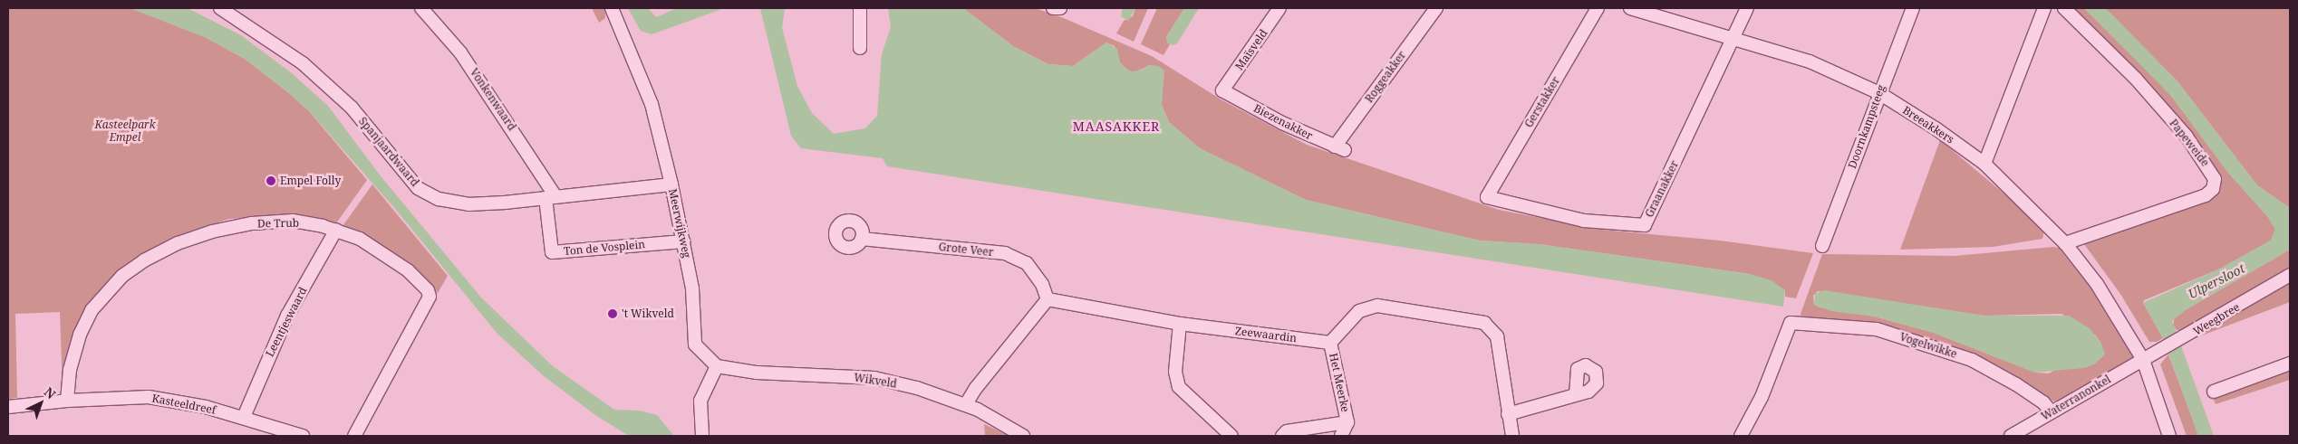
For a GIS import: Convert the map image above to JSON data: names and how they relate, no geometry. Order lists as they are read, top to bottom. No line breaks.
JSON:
{"streets":{"street":["Maïsveld","Roggeakker","Vonkenwaard","Gerstakker","Biezenakker","Breeakkers","Doornkampsteeg","Papeweide","Spanjaardwaard","Graanakker","De Trub","Meerwijkweg","Ton de Vosplein","Grote Veer","Weegbree","Leentjeswaard","Zeewaardin","Vogelwikke","Wikveld","Het Meerke","Waterranonkel","Kasteeldreef"]},"crossings":[["Maïsveld","Biezenakker"],["Roggeakker","Biezenakker"],["Vonkenwaard","Spanjaardwaard"],["Vonkenwaard","Ton de Vosplein"],["Gerstakker","Graanakker"],["Breeakkers","Doornkampsteeg"],["Breeakkers","Papeweide"],["Breeakkers","Graanakker"],["Breeakkers","Weegbree"],["Breeakkers","Waterranonkel"],["Spanjaardwaard","Meerwijkweg"],["Spanjaardwaard","Ton de Vosplein"],["De Trub","Leentjeswaard"],["De Trub","Kasteeldreef"],["Meerwijkweg","Ton de Vosplein"],["Meerwijkweg","Wikveld"],["Grote Veer","Zeewaardin"],["Weegbree","Waterranonkel"],["Leentjeswaard","Kasteeldreef"],["Zeewaardin","Het Meerke"],["Vogelwikke","Waterranonkel"]],"districts":["MAASAKKER"],"water":["Ulpersloot"],"parks":["Kasteelpark Empel"],"places":["Empel Folly","'t Wikveld"],"north":"top right"}
